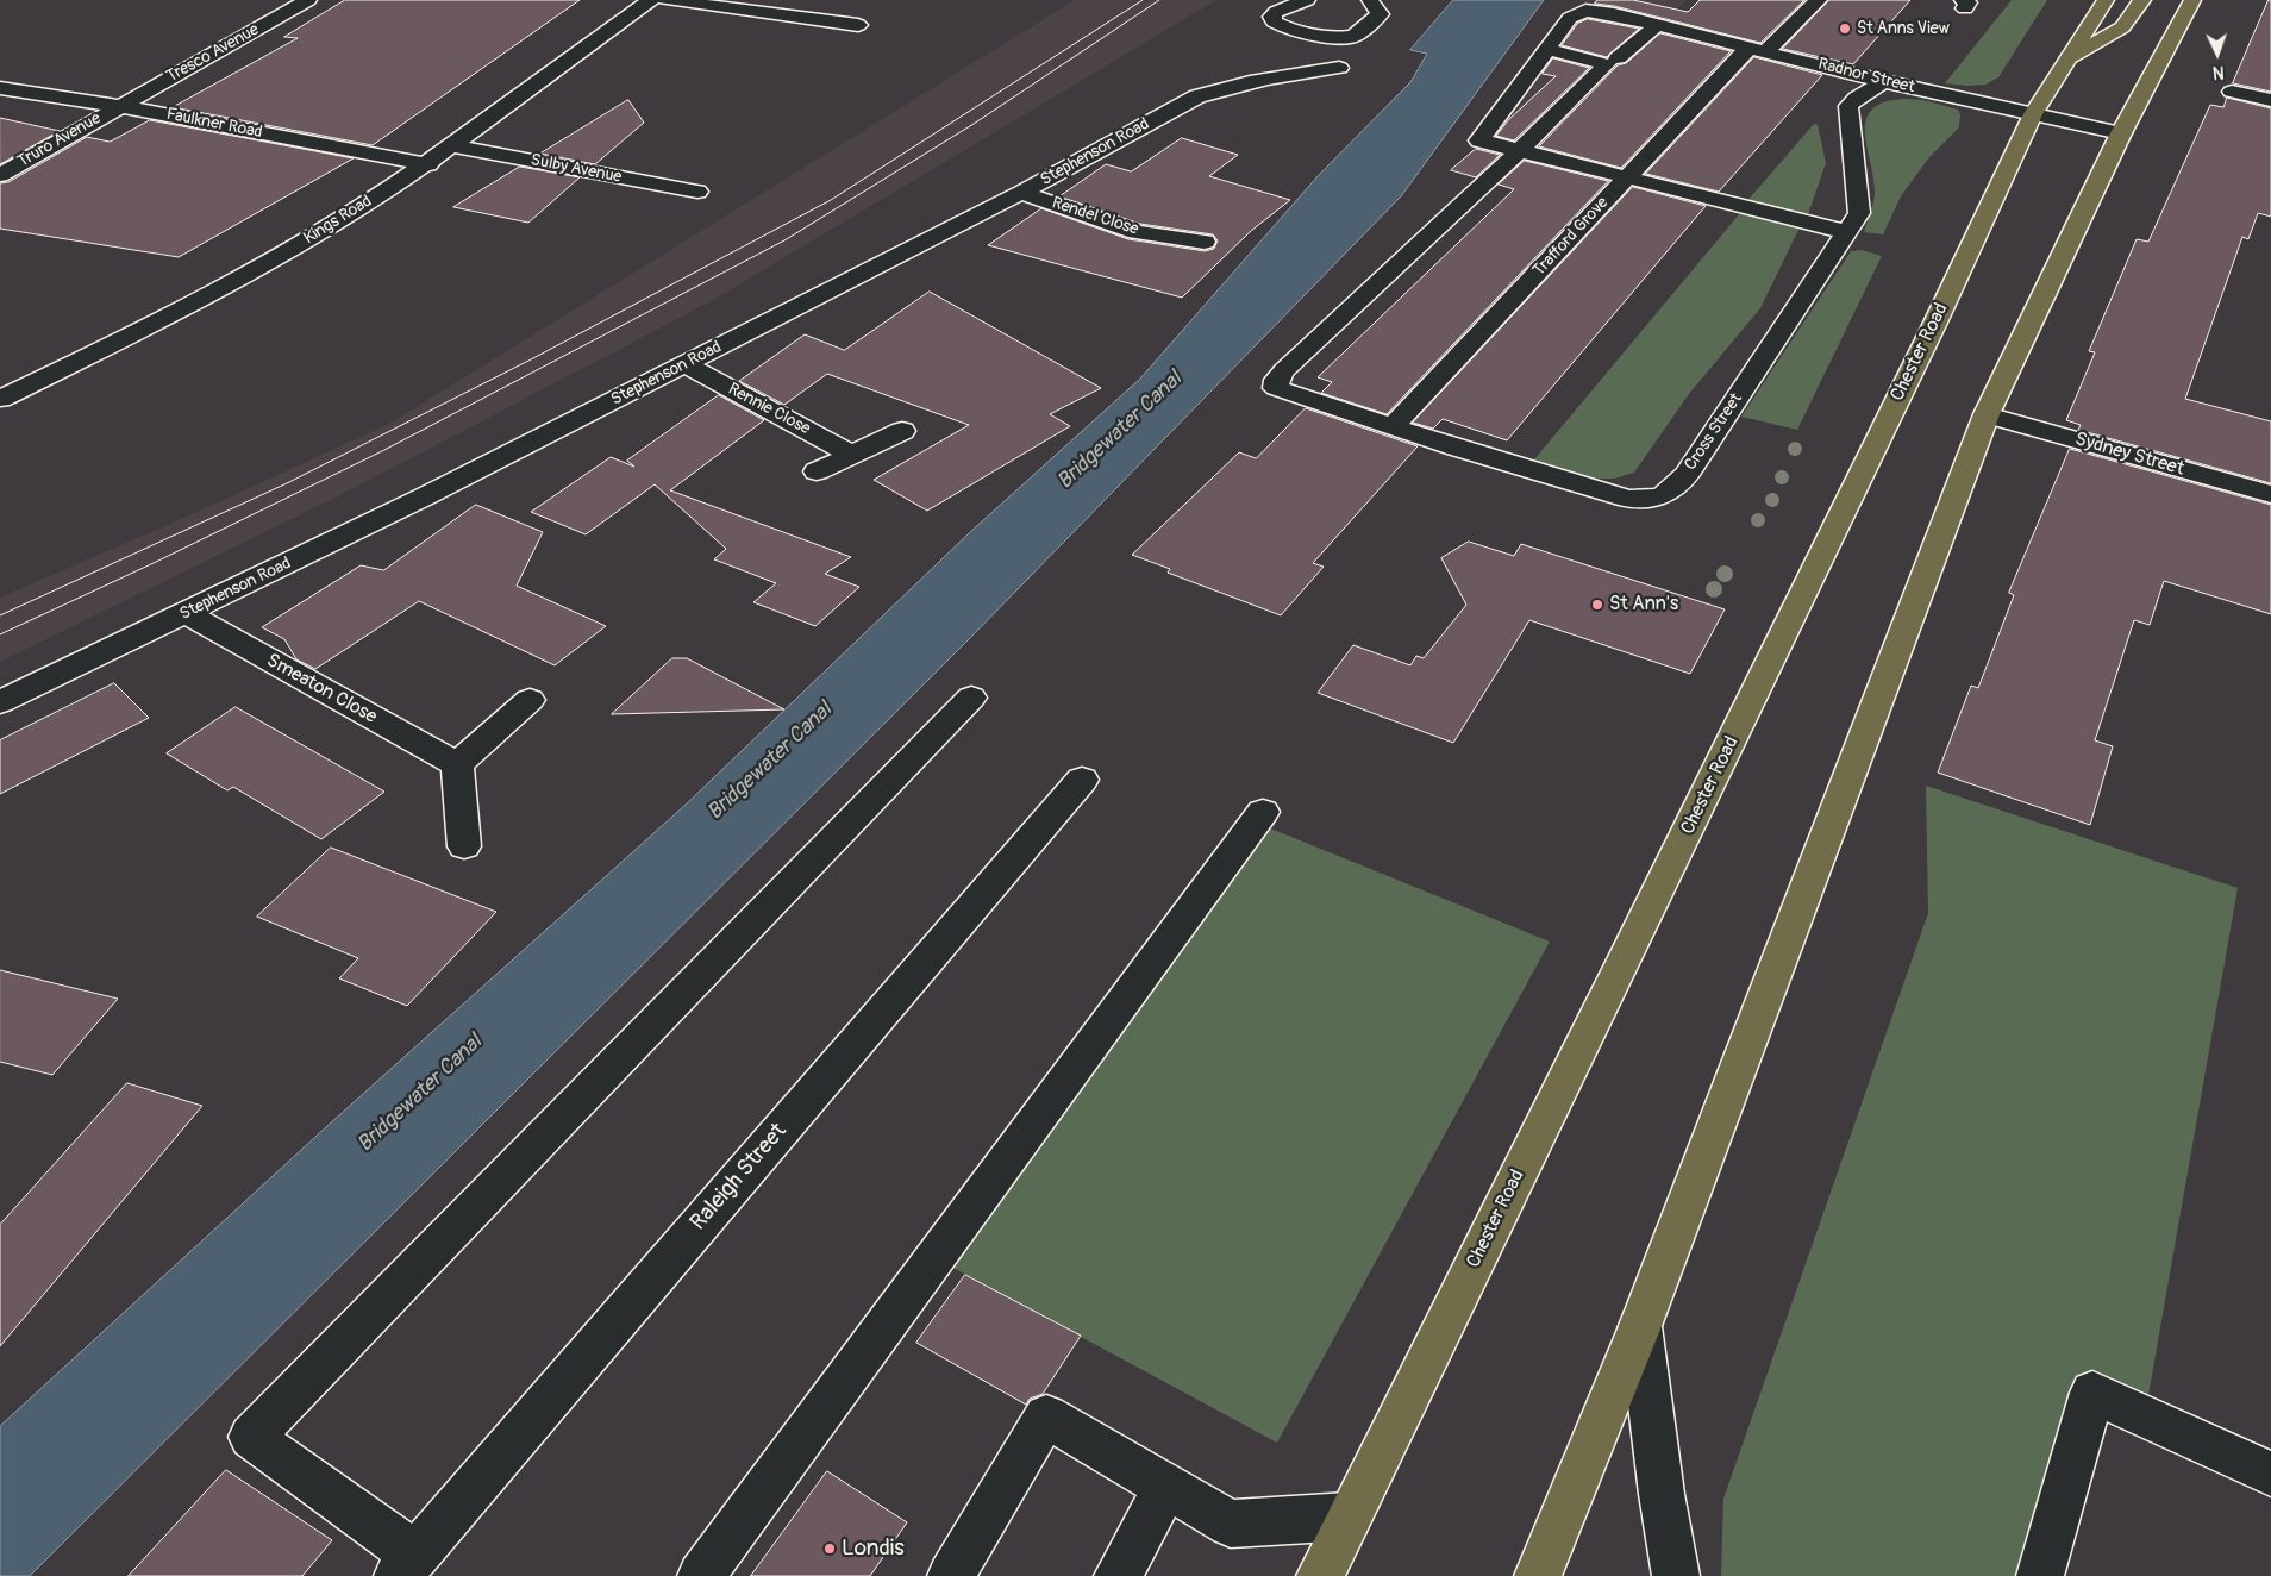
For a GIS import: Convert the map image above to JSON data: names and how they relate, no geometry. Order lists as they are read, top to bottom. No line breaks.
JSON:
{"streets":{"main road":["Chester Road"],"street":["Tresco Avenue","Radnor Street","Faulkner Road","Truro Avenue","Stephenson Road","Sulby Avenue","Rendel Close","Kings Road","Trafford Grove","Rennie Close","Cross Street","Sydney Street","Smeaton Close","Raleigh Street"]},"crossings":[["Tresco Avenue","Faulkner Road"],["Tresco Avenue","Truro Avenue"],["Radnor Street","Trafford Grove"],["Radnor Street","Chester Road"],["Radnor Street","Cross Street"],["Faulkner Road","Truro Avenue"],["Faulkner Road","Kings Road"],["Stephenson Road","Rendel Close"],["Stephenson Road","Rennie Close"],["Stephenson Road","Smeaton Close"],["Sulby Avenue","Kings Road"],["Trafford Grove","Cross Street"]],"water":["Bridgewater Canal"],"places":["St Anns View","St Ann's","Londis"],"north":"bottom"}
